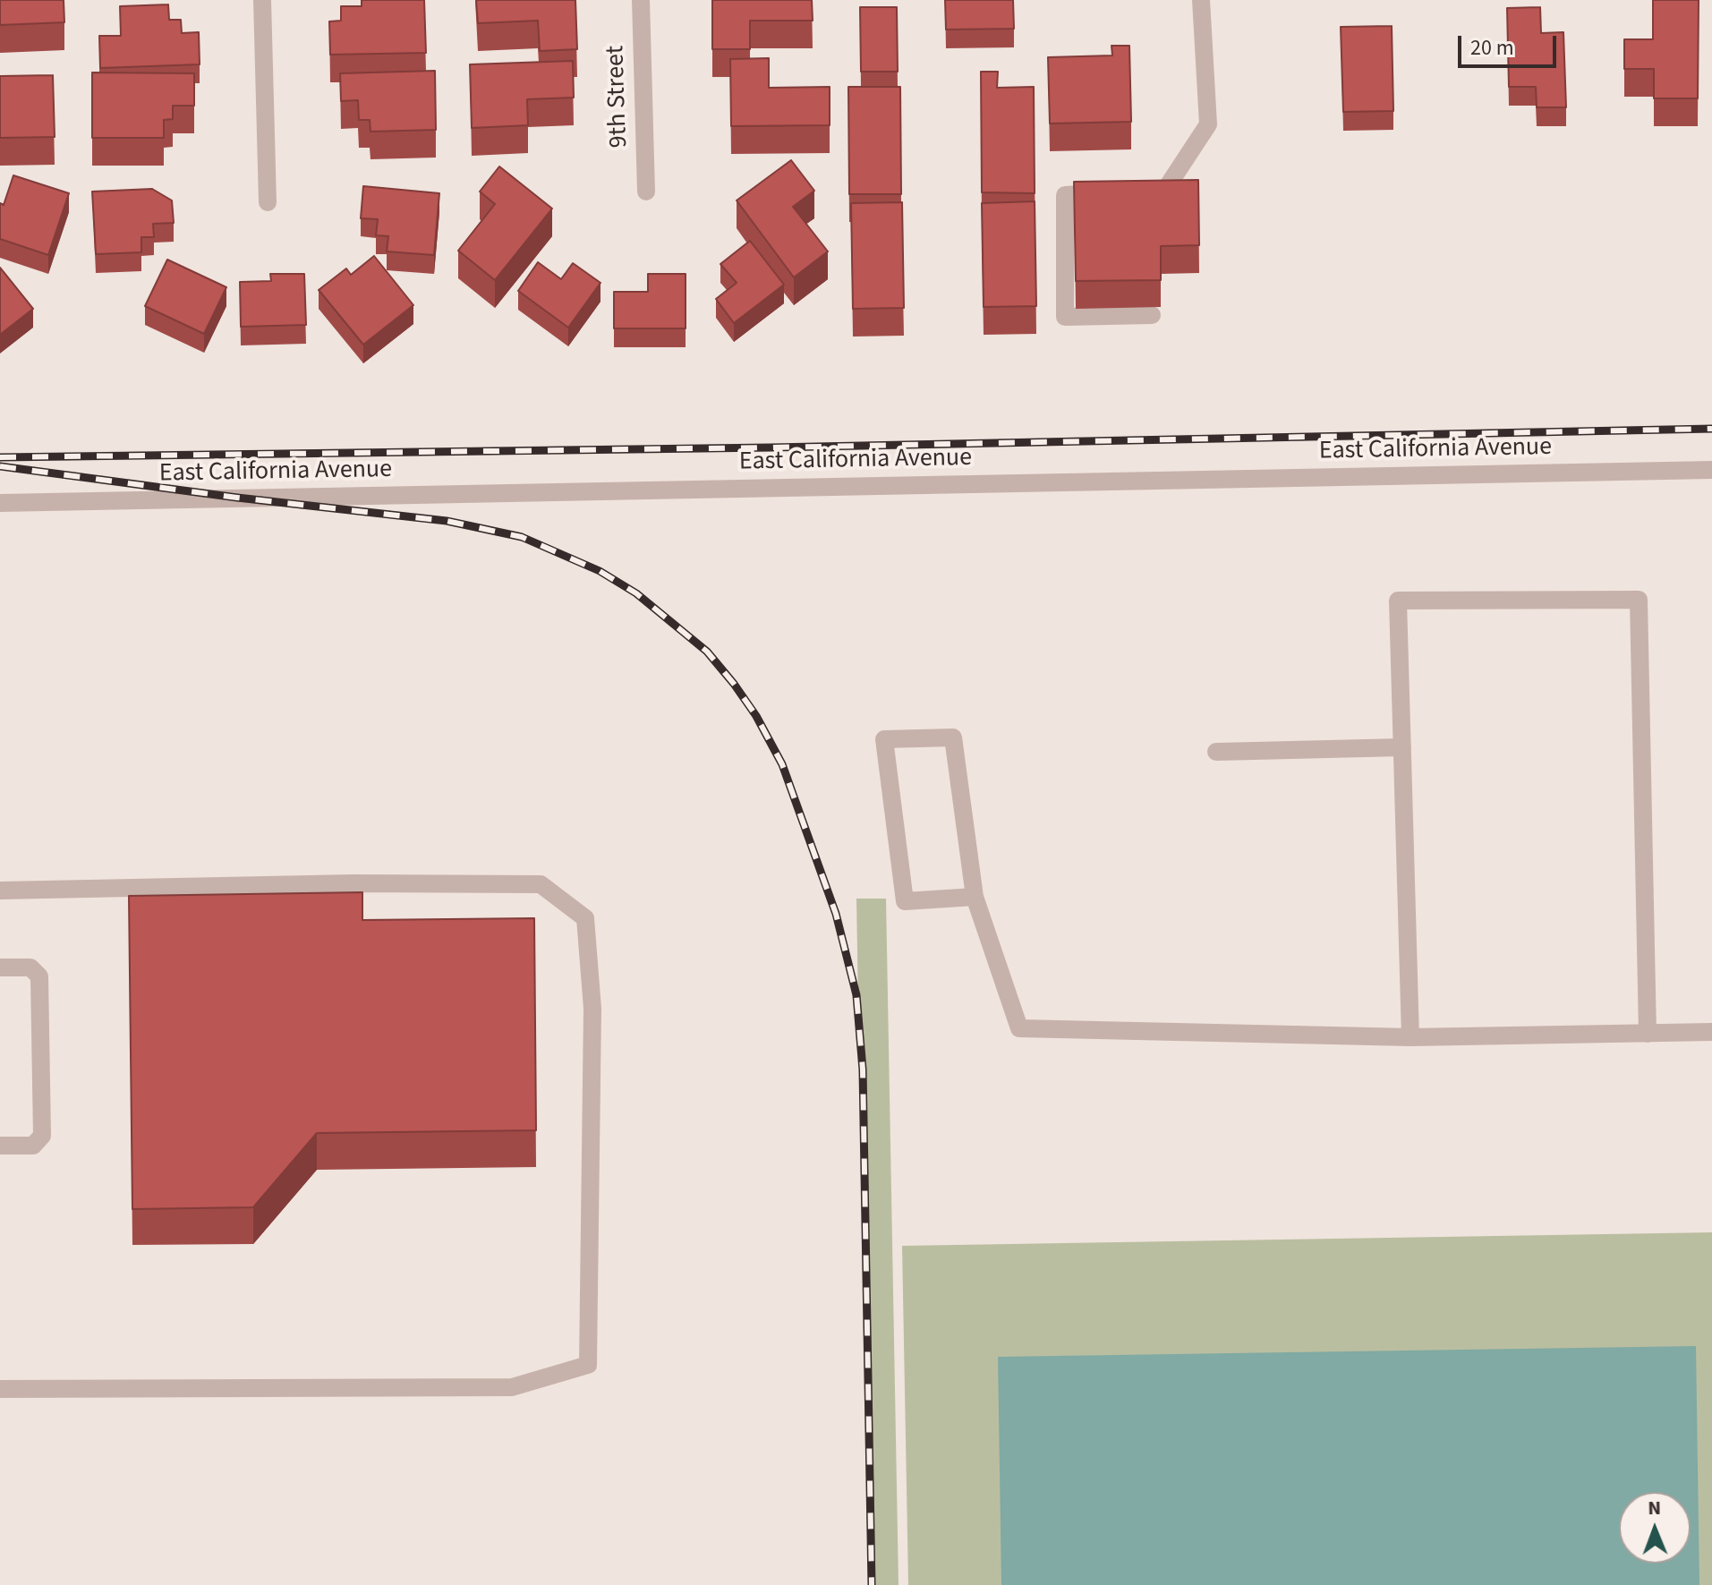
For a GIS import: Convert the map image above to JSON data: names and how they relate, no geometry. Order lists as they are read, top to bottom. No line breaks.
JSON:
{"streets":{"street":["9th Street","East California Avenue"]},"scale_bar":"20 m","north":"top"}
